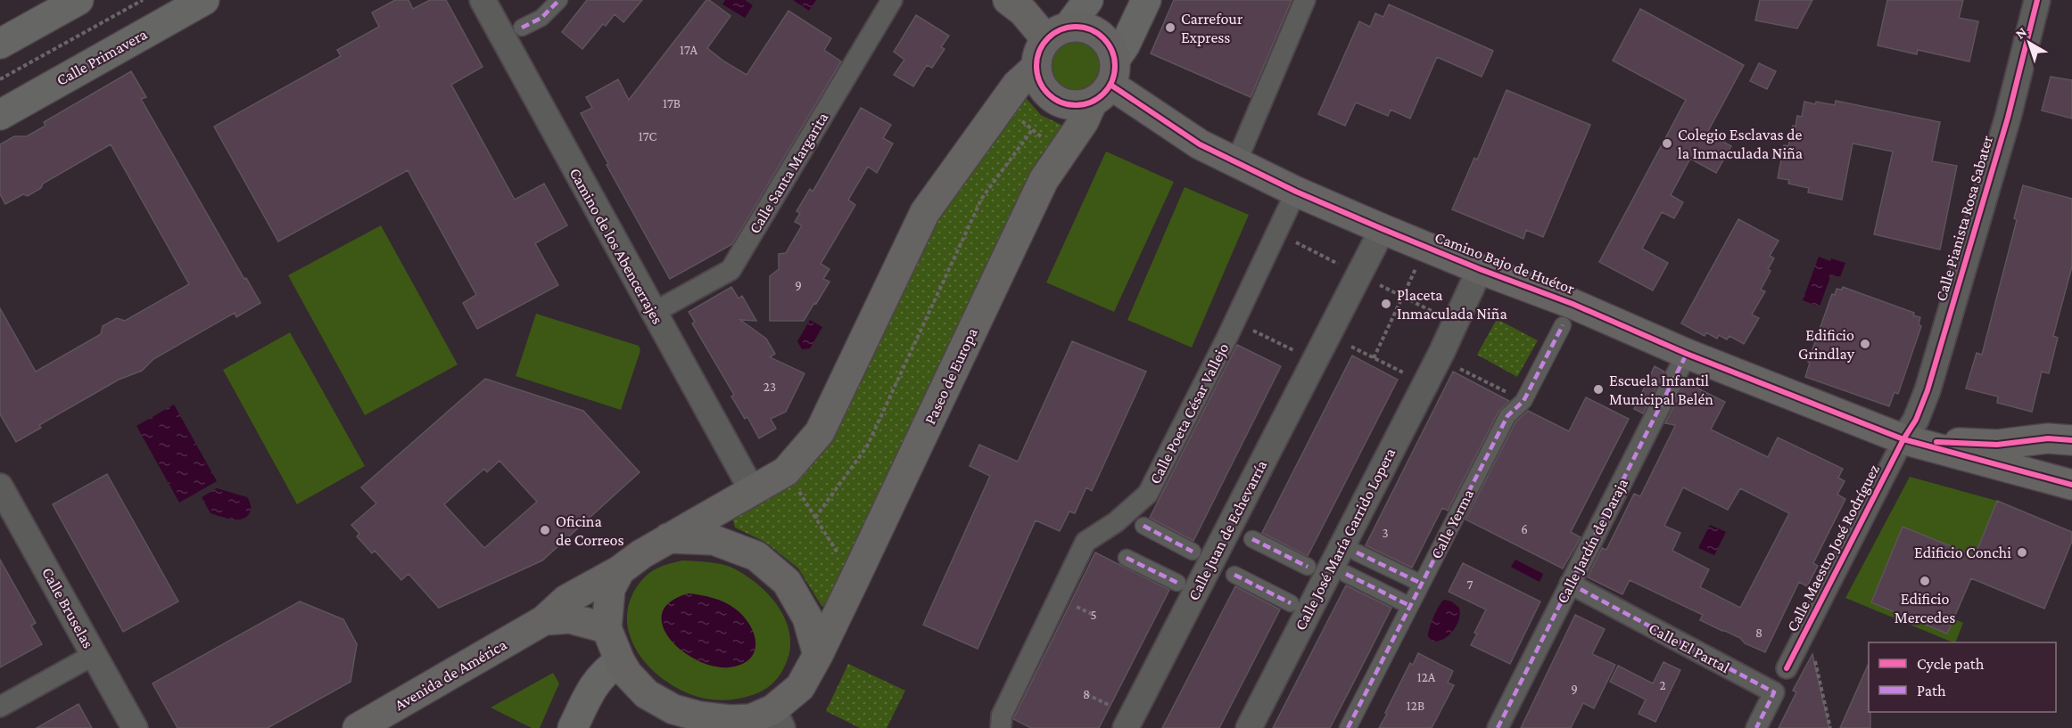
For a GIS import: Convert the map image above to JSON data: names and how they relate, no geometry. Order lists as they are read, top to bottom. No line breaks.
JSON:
{"streets":{"main road":["Calle Primavera","Camino Bajo de Huétor","Paseo de Europa","Avenida de América"],"street":["Calle Santa Margarita","Calle Pianista Rosa Sabater","Camino de los Abencerrajes","Calle Poeta César Vallejo","Calle Yerma","Calle Juan de Echevarría","Calle José María Garrido Lopera","Calle Jardín de Daraja","Calle Maestro José Rodríguez","Calle Bruselas","Calle El Partal"]},"crossings":[["Calle Santa Margarita","Camino de los Abencerrajes"],["Calle Pianista Rosa Sabater","Camino Bajo de Huétor"],["Calle Pianista Rosa Sabater","Calle Maestro José Rodríguez"],["Camino Bajo de Huétor","Paseo de Europa"],["Camino Bajo de Huétor","Calle Poeta César Vallejo"],["Camino Bajo de Huétor","Calle Juan de Echevarría"],["Camino Bajo de Huétor","Calle Jardín de Daraja"],["Camino Bajo de Huétor","Calle Maestro José Rodríguez"],["Paseo de Europa","Avenida de América"],["Calle Jardín de Daraja","Calle El Partal"]],"places":["Carrefour Express","Colegio Esclavas de la Inmaculada Niña","Placeta Inmaculada Niña","Edificio Grindlay","Escuela Infantil Municipal Belén","Oficina de Correos","Edificio Conchi","Edificio Mercedes"],"house_numbers":["17A","17B","17C","9","23","6","3","7","5","8","12A","2","9","8","12B"],"legend":["Cycle path","Path"],"north":"top left"}
